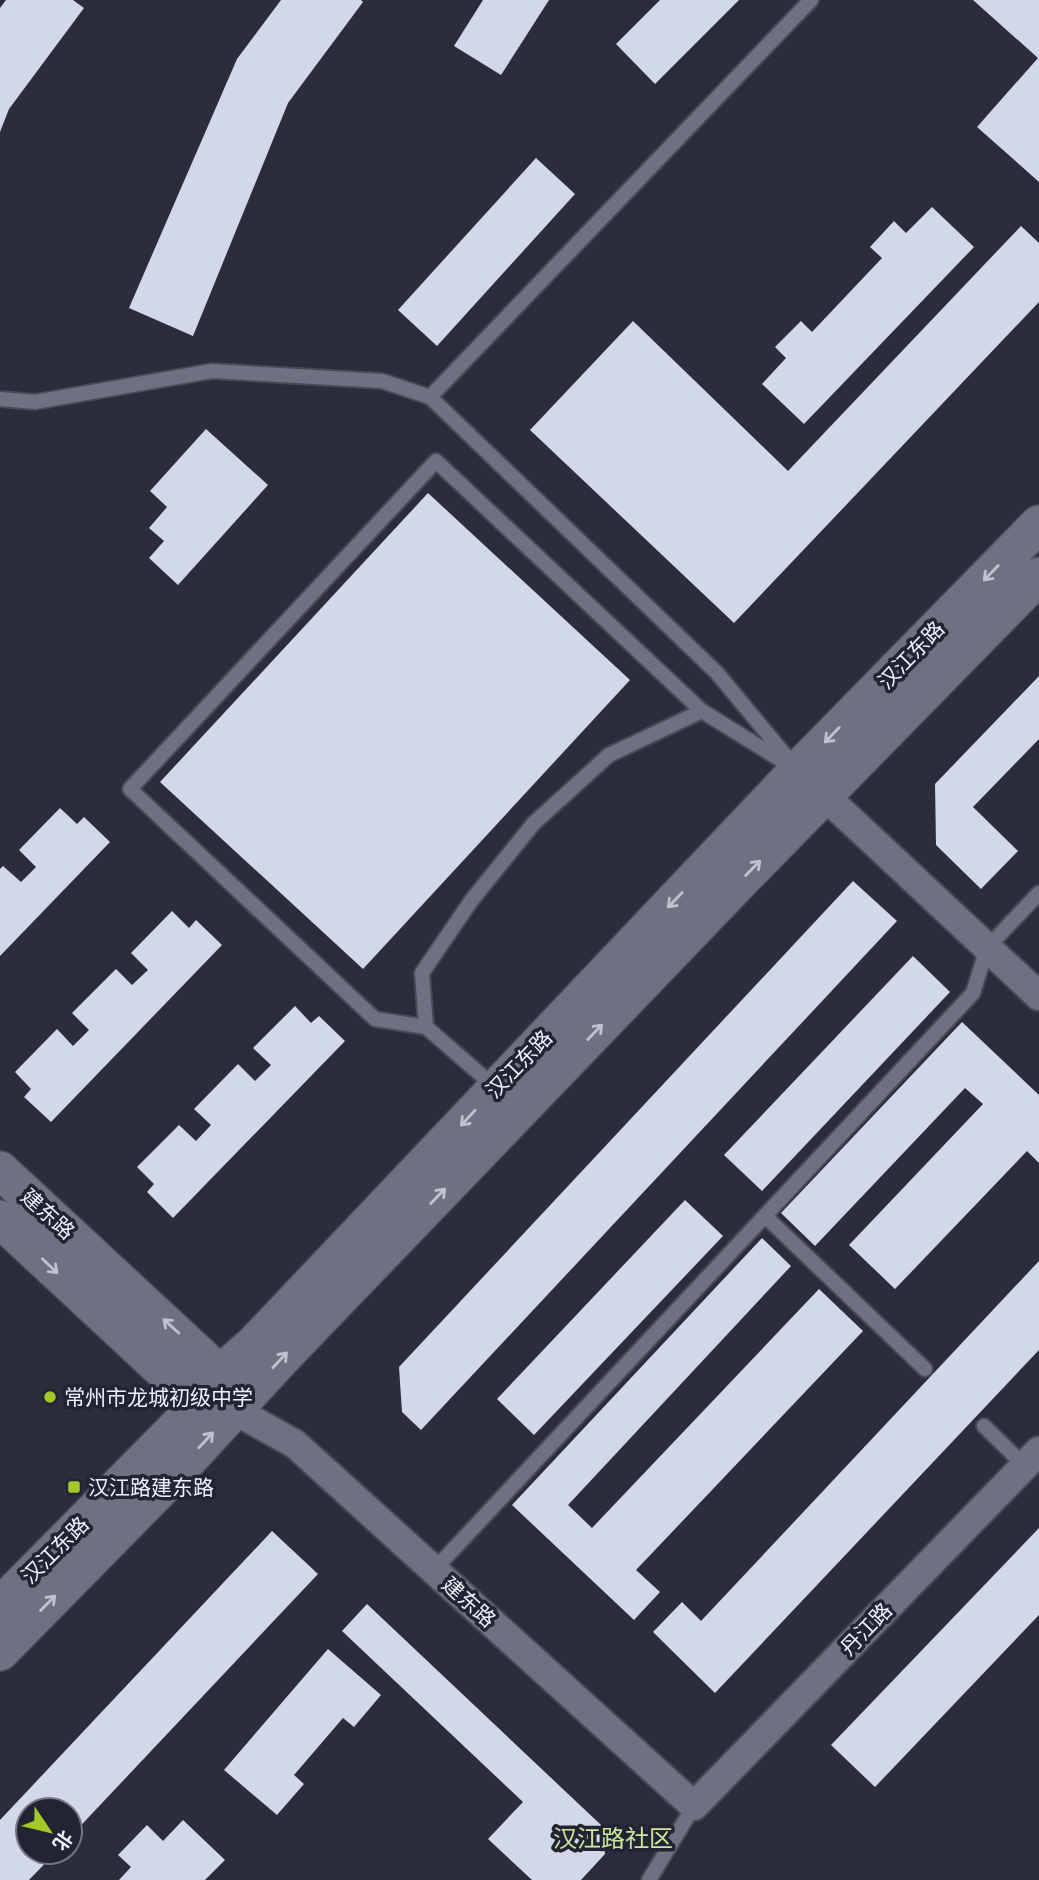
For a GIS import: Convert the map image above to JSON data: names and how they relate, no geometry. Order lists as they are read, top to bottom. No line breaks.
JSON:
{"streets":{"street":["汉江东路","建东路","丹江路"]},"crossings":[["汉江东路","建东路"],["建东路","丹江路"]],"districts":["汉江路社区"],"places":{"other":["常州市龙城初级中学"],"transit":["汉江路建东路"]},"north":"bottom right"}
